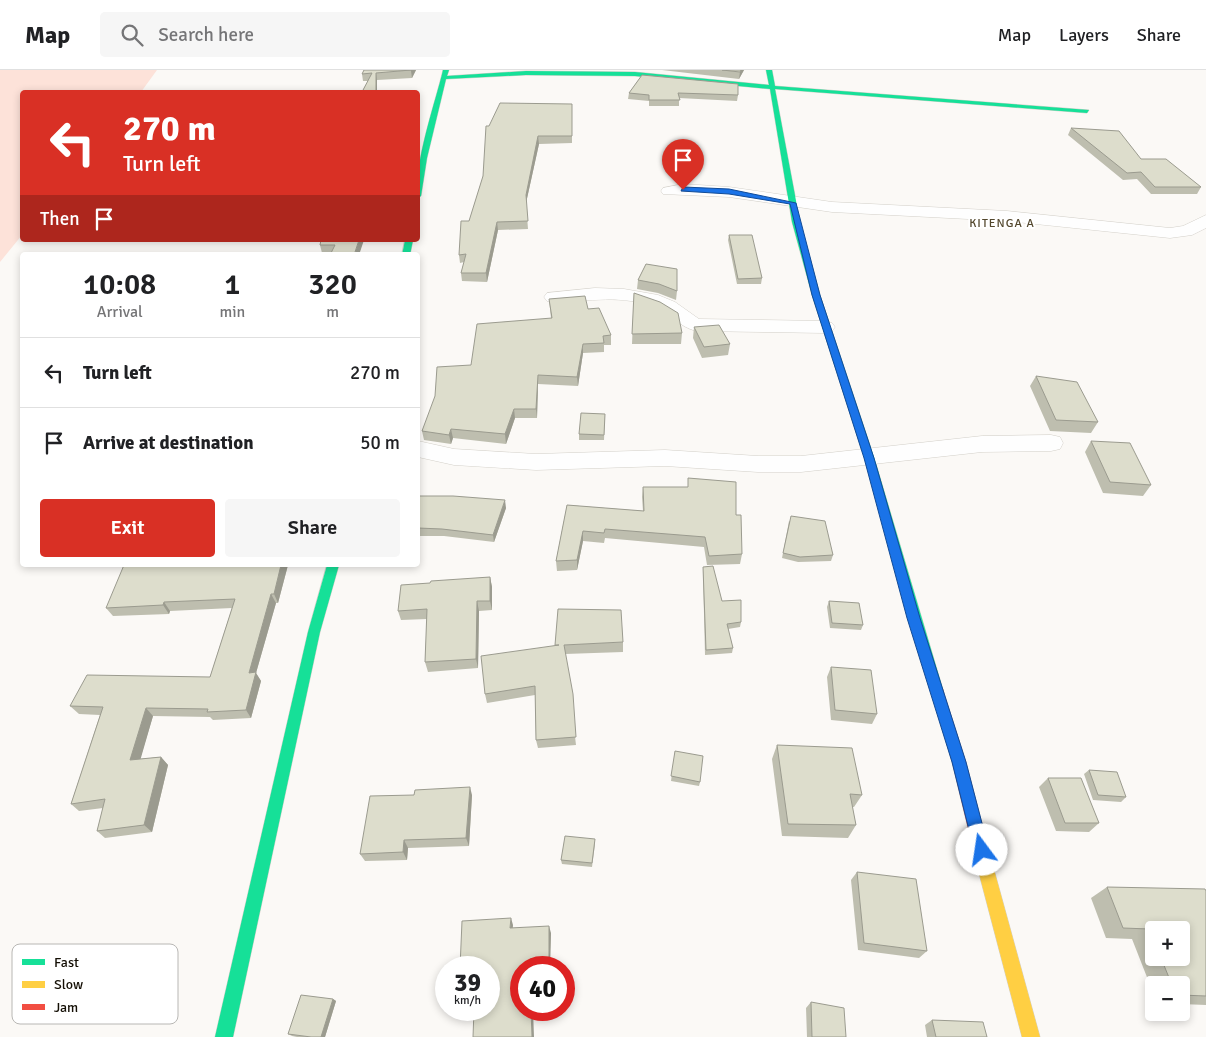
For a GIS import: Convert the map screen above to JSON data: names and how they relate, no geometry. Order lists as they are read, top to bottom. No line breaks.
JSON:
{"districts":["KITENGA A"],"legend":["Fast","Slow","Jam"],"page":{"header":"Map","search":"Search here","nav":["Map","Layers","Share"],"turn":["270 m","Turn left"],"then":"Then","eta":["10:08","Arrival","1","min","320","m"],"list":[{"name":"Turn left","value":"270 m"},{"name":"Arrive at destination","value":"50 m"}],"buttons":["Exit","Share"],"map_buttons":["+","−"],"speed":"39 km/h","limit":"40"}}
